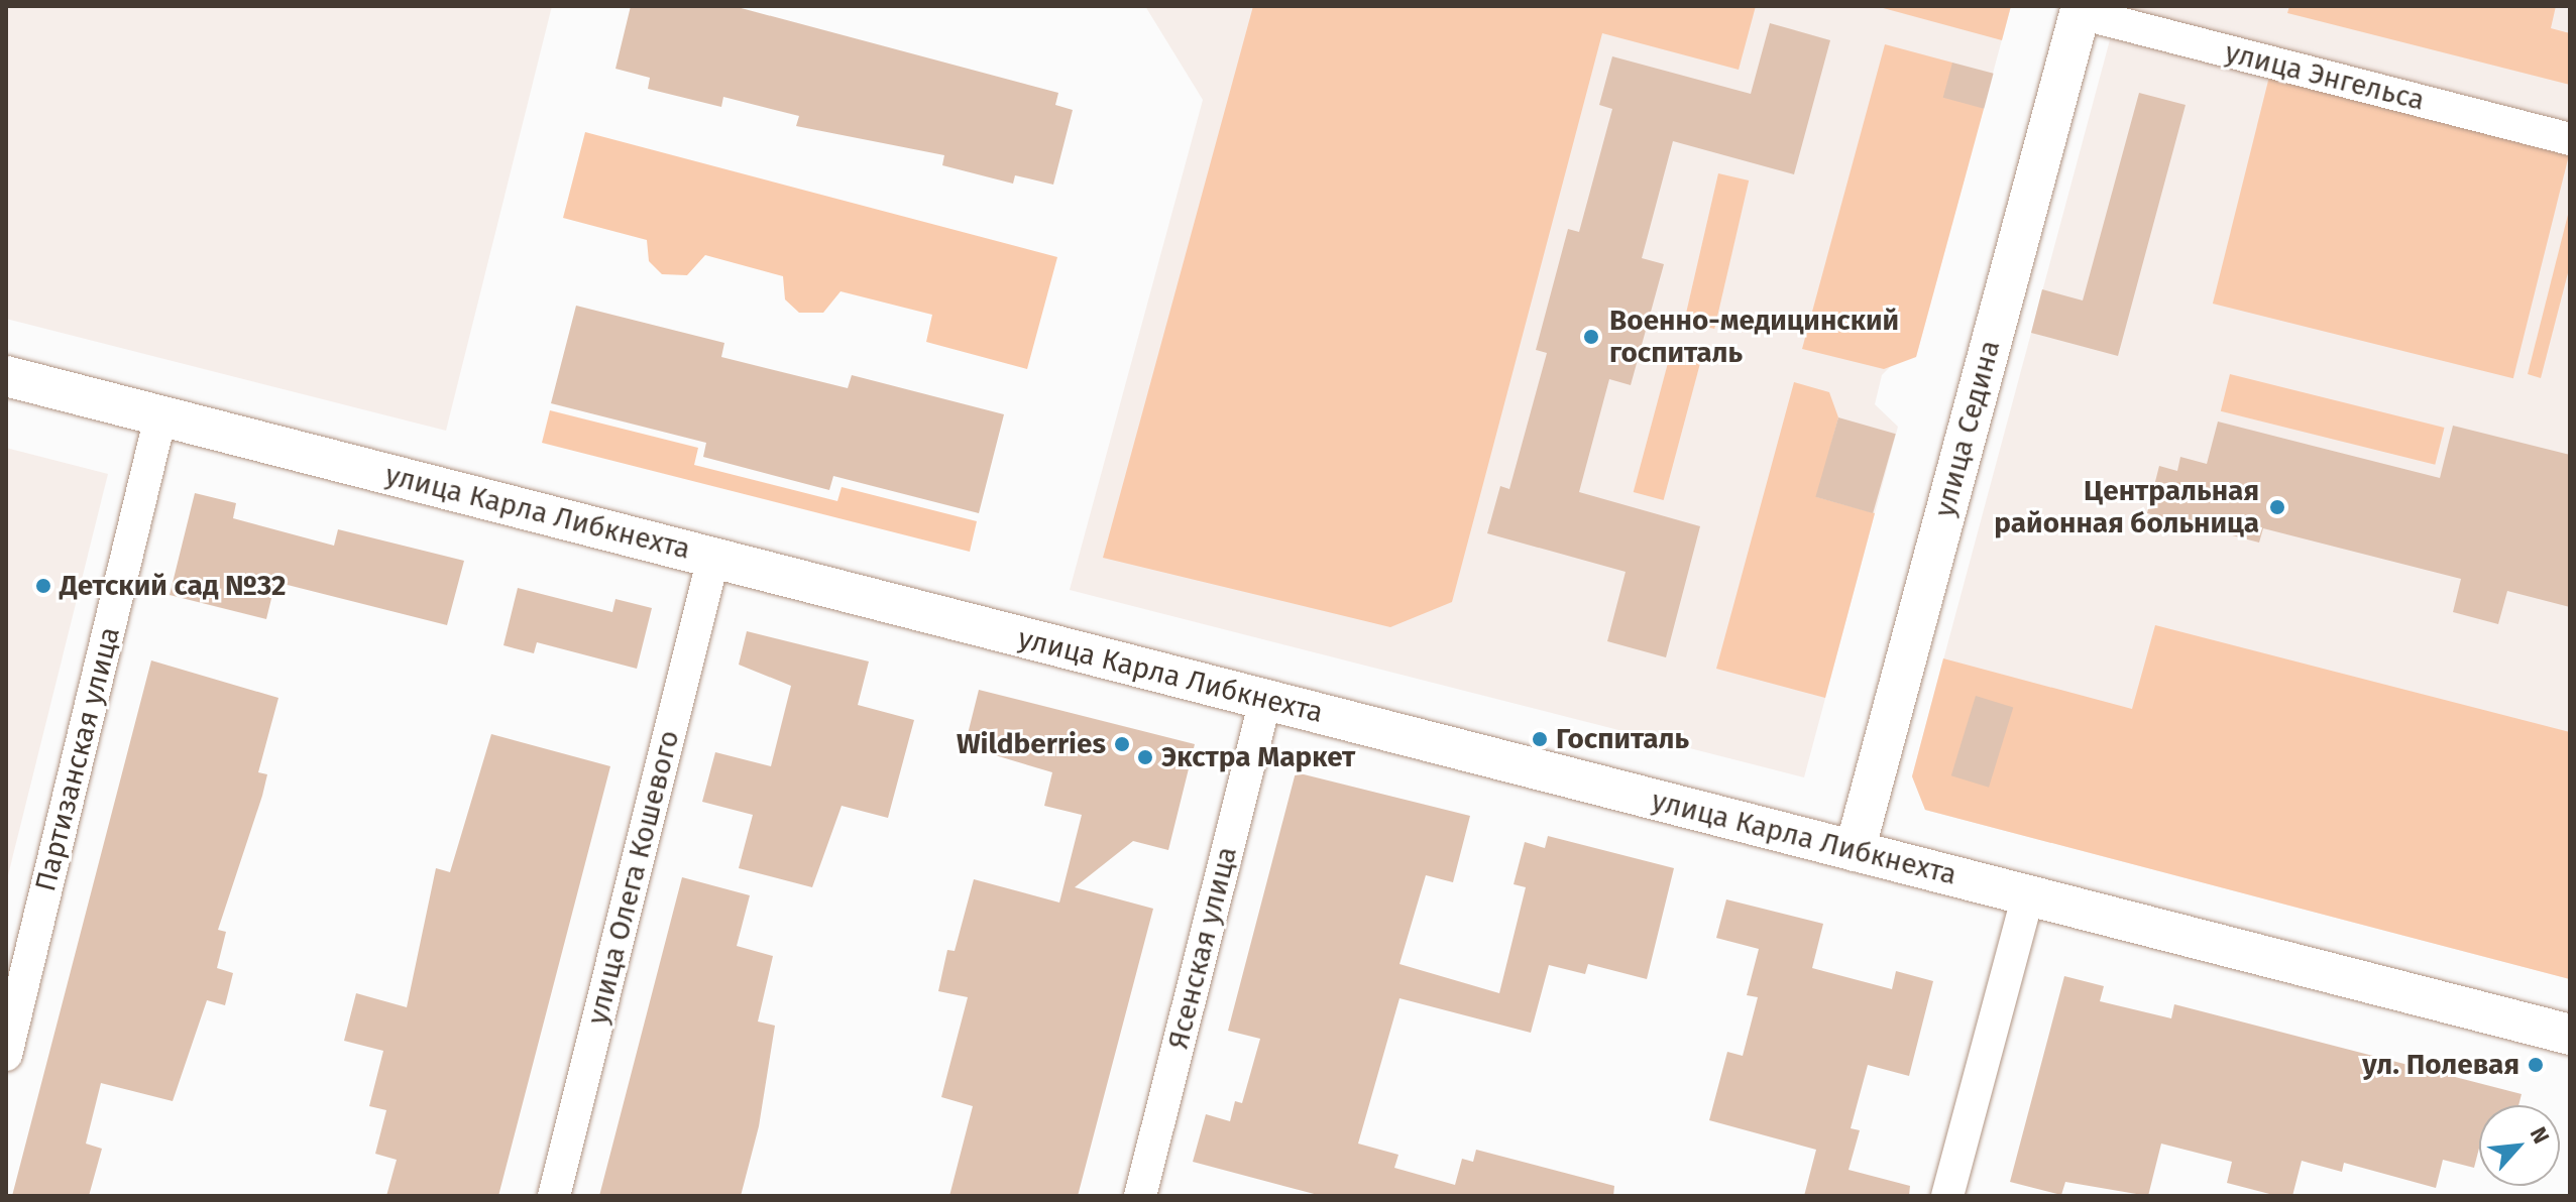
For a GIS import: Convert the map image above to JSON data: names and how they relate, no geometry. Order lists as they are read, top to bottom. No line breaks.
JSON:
{"streets":{"street":["улица Энгельса","улица Седина","улица Карла Либкнехта","Партизанская улица","улица Олега Кошевого","Ясенская улица"]},"crossings":[["улица Энгельса","улица Седина"],["улица Седина","улица Карла Либкнехта"],["улица Карла Либкнехта","Партизанская улица"],["улица Карла Либкнехта","улица Олега Кошевого"],["улица Карла Либкнехта","Ясенская улица"]],"places":["Военно-медицинский госпиталь","Центральная районная больница","Детский сад №32","Госпиталь","Wildberries","Экстра Маркет","ул. Полевая"],"north":"top right"}
